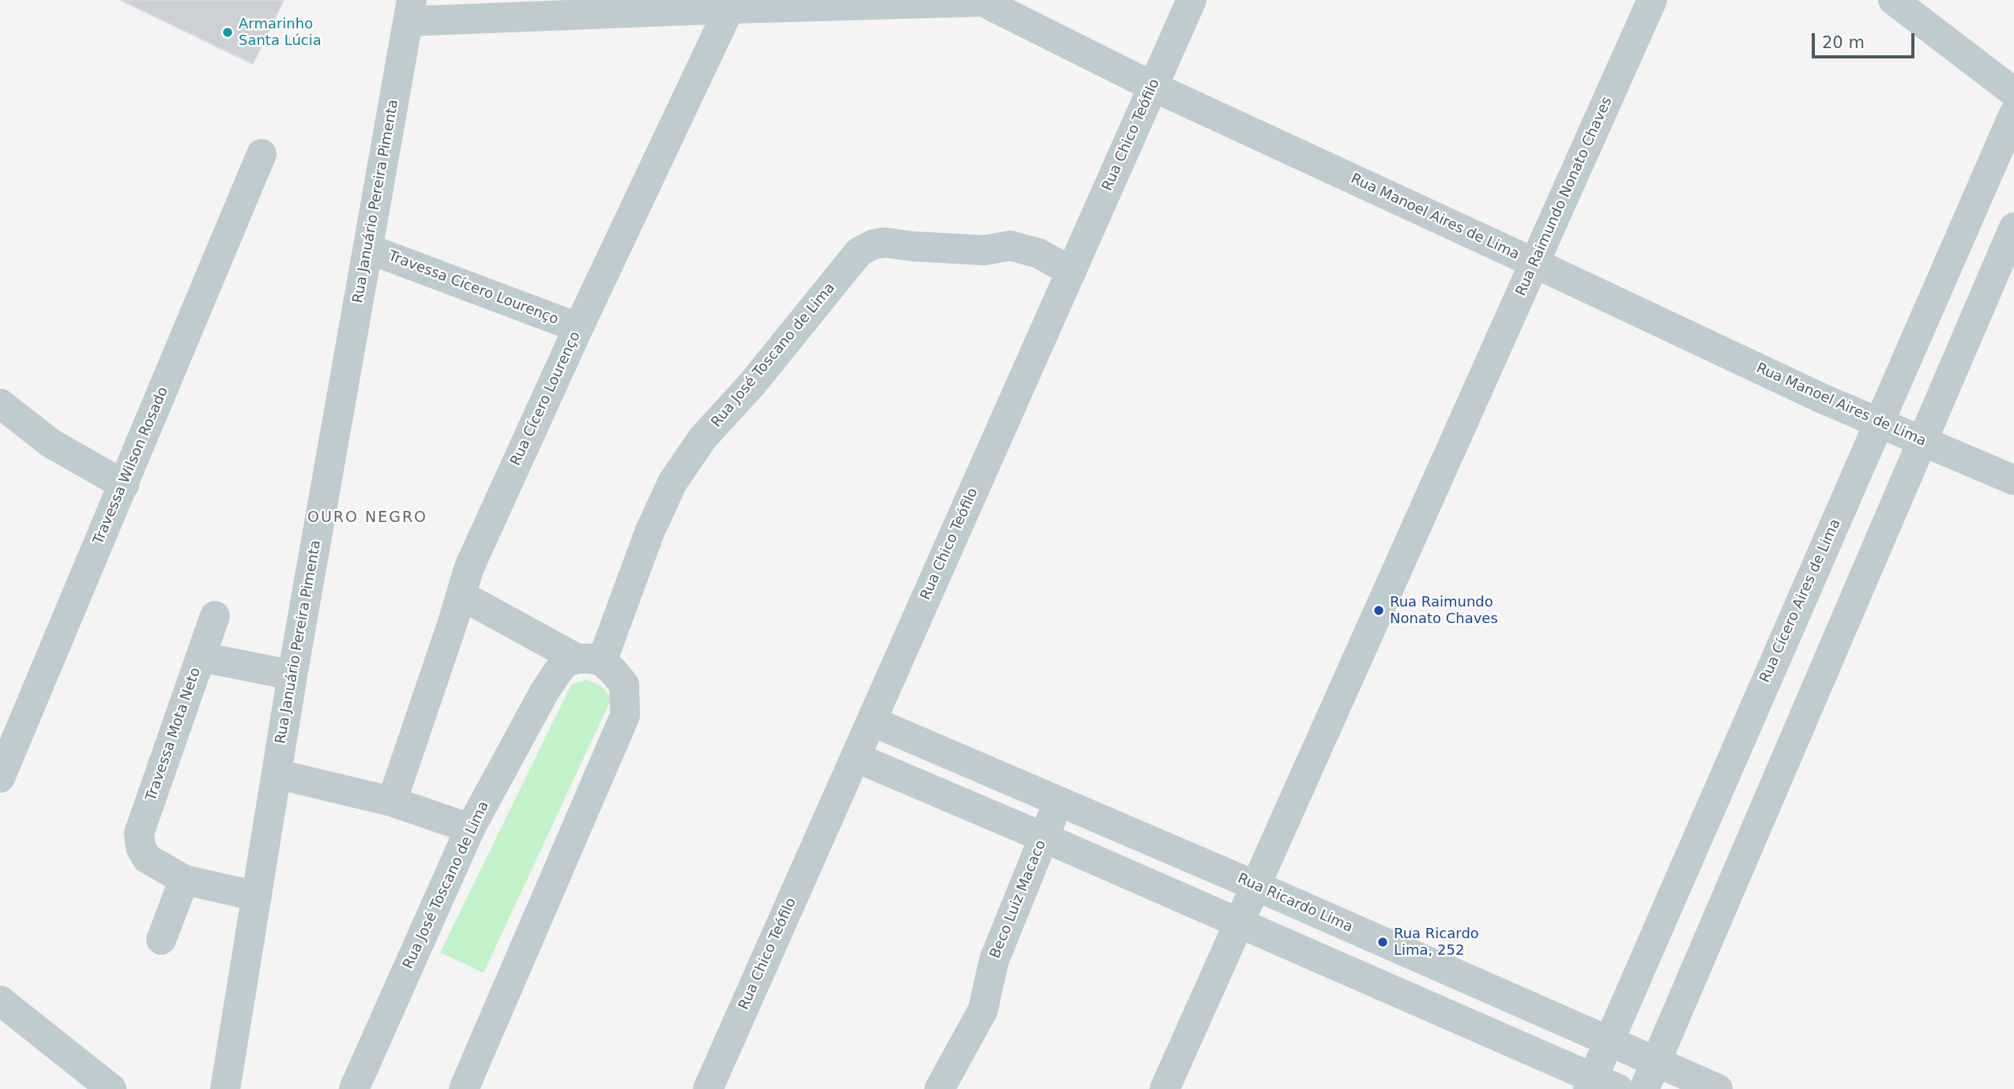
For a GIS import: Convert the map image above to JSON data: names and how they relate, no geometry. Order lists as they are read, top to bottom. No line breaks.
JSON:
{"streets":{"street":["Rua Chico Teófilo","Rua Raimundo Nonato Chaves","Rua Januário Pereira Pimenta","Rua Manoel Aires de Lima","Travessa Cícero Lourenço","Rua José Toscano de Lima","Rua Cícero Lourenço","Travessa Wilson Rosado","Rua Cícero Aires de Lima","Travessa Mota Neto","Beco Luiz Macaco","Rua Ricardo Lima"]},"crossings":[["Rua Chico Teófilo","Rua Manoel Aires de Lima"],["Rua Chico Teófilo","Rua José Toscano de Lima"],["Rua Chico Teófilo","Rua Ricardo Lima"],["Rua Raimundo Nonato Chaves","Rua Manoel Aires de Lima"],["Rua Raimundo Nonato Chaves","Rua Ricardo Lima"],["Rua Januário Pereira Pimenta","Travessa Cícero Lourenço"],["Rua Januário Pereira Pimenta","Travessa Mota Neto"],["Rua Manoel Aires de Lima","Rua Cícero Aires de Lima"],["Travessa Cícero Lourenço","Rua Cícero Lourenço"],["Rua Cícero Aires de Lima","Rua Ricardo Lima"],["Beco Luiz Macaco","Rua Ricardo Lima"]],"districts":["OURO NEGRO"],"places":["Armarinho Santa Lúcia","Rua Raimundo Nonato Chaves","Rua Ricardo Lima, 252"],"scale_bar":"20 m"}
